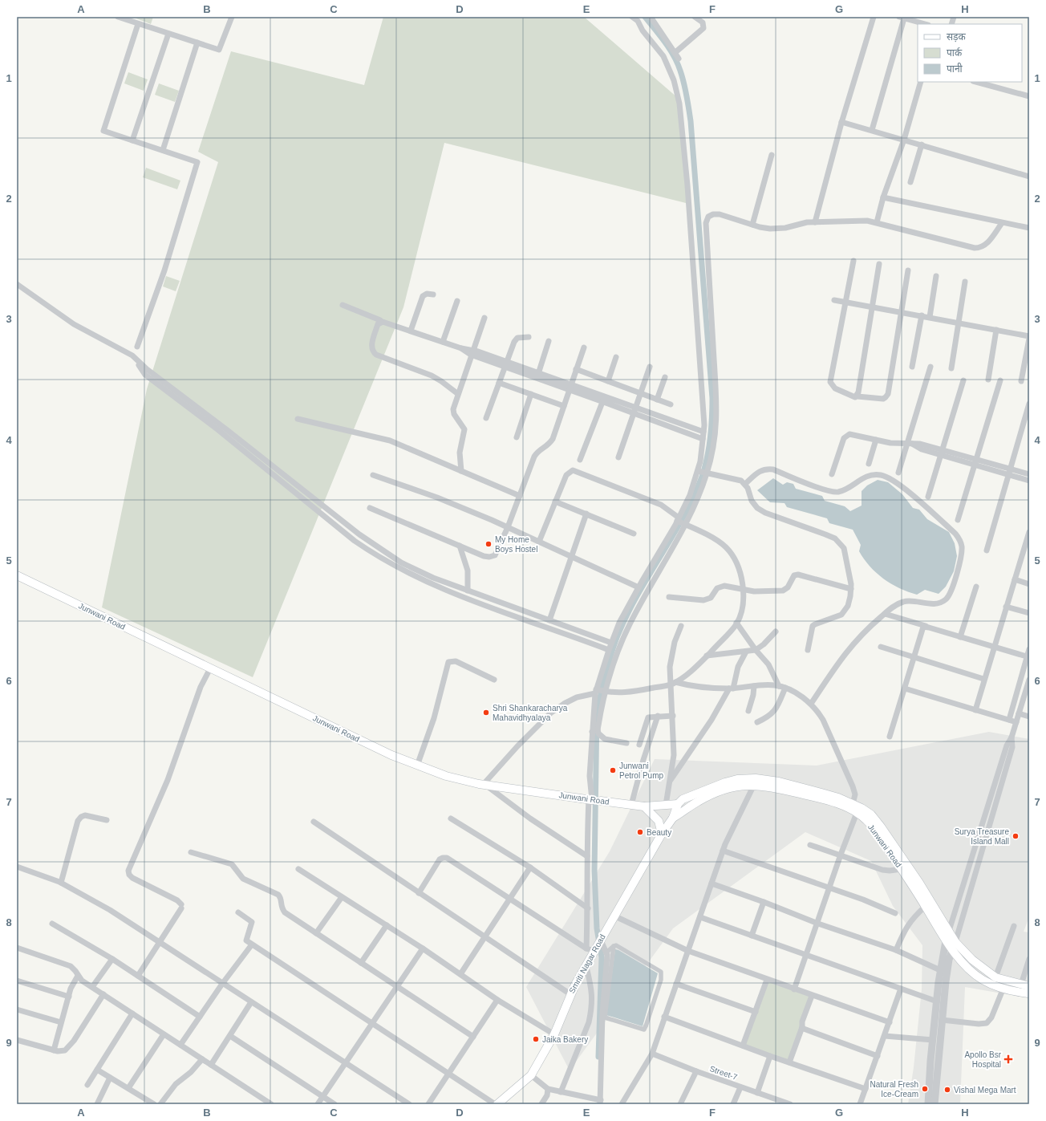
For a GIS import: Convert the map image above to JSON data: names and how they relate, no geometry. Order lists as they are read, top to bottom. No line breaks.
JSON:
{"streets":{"main road":["Junwani Road","Smriti Nagar Road"],"street":["Street-7"]},"crossings":[["Junwani Road","Smriti Nagar Road"]],"places":{"other":["My Home Boys Hostel","Shri Shankaracharya Mahavidhyalaya","Junwani Petrol Pump","Beauty","Surya Treasure Island Mall","Jaika Bakery","Natural Fresh Ice-Cream","Vishal Mega Mart"],"health":["Apollo Bsr Hospital"]},"legend":["सड़क","पार्क","पानी"],"grid":{"columns":["A","B","C","D","E","F","G","H"],"rows":["1","2","3","4","5","6","7","8","9"]}}
